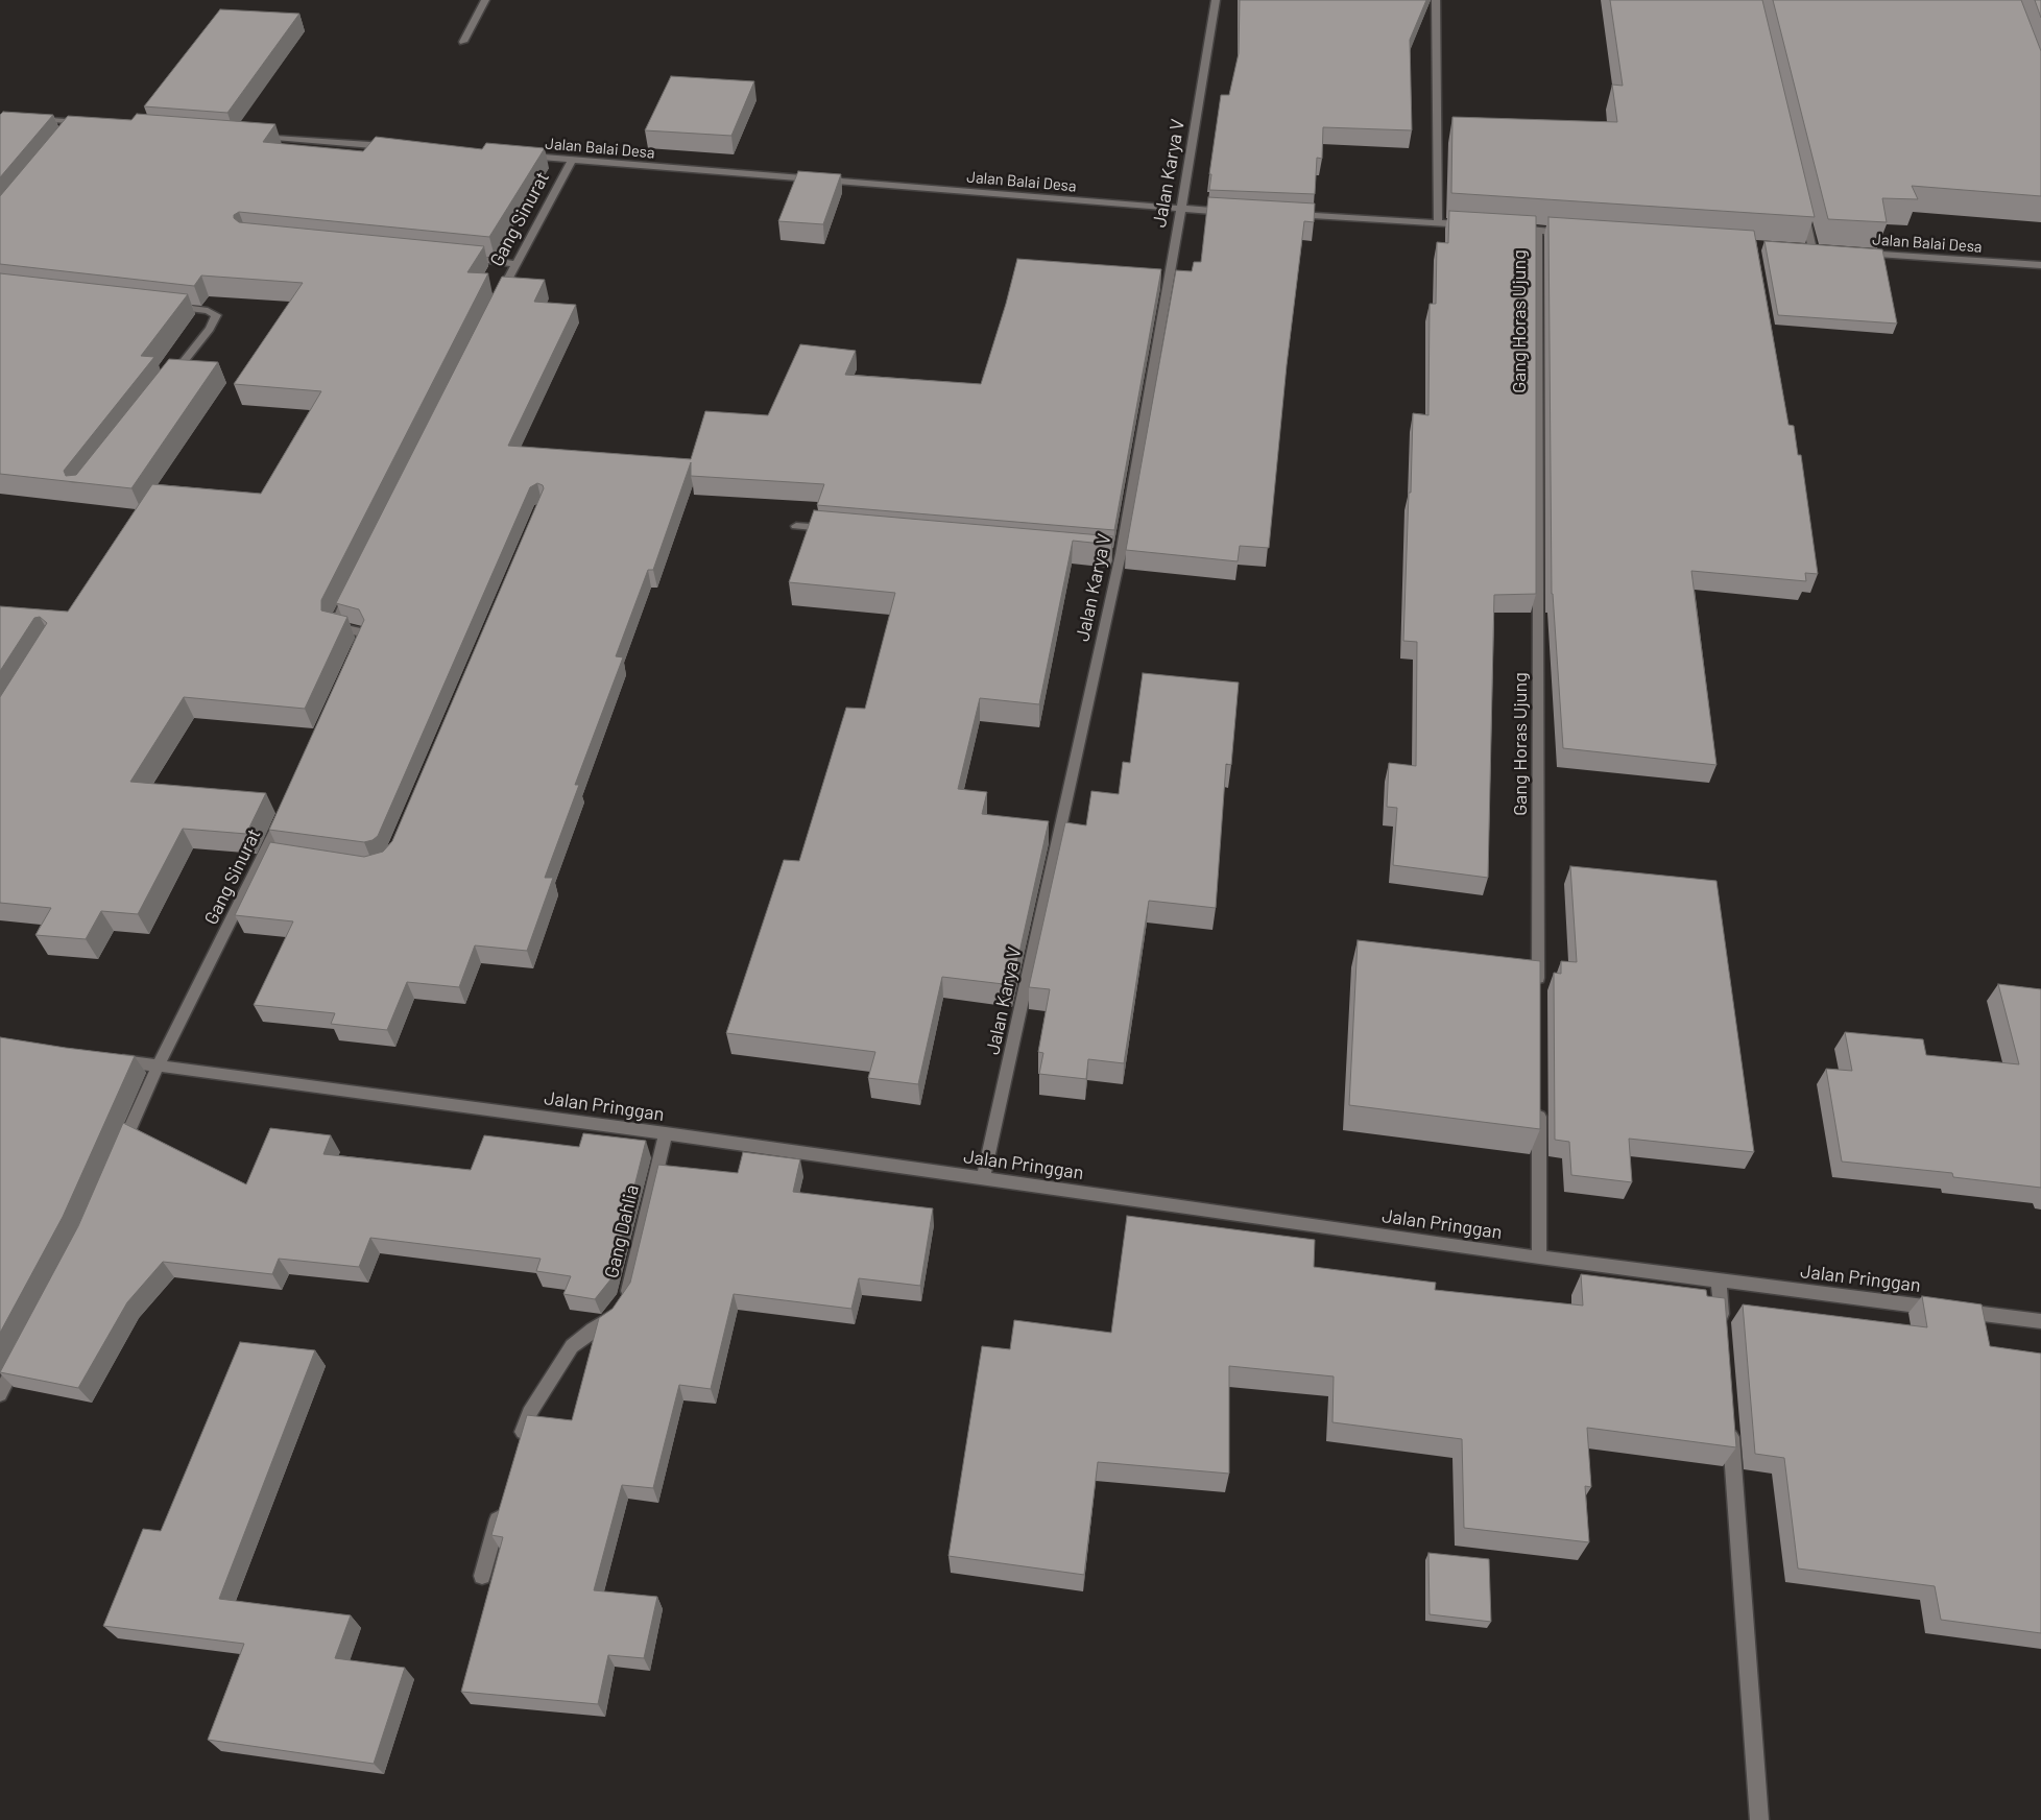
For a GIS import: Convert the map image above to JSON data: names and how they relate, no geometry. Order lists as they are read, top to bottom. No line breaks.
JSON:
{"streets":{"street":["Jalan Balai Desa","Jalan Karya V","Gang Sinurat","Gang Horas Ujung","Jalan Pringgan","Gang Dahlia"]},"crossings":[["Jalan Balai Desa","Jalan Karya V"],["Jalan Balai Desa","Gang Sinurat"],["Jalan Karya V","Jalan Pringgan"],["Gang Sinurat","Jalan Pringgan"],["Jalan Pringgan","Gang Dahlia"]]}
